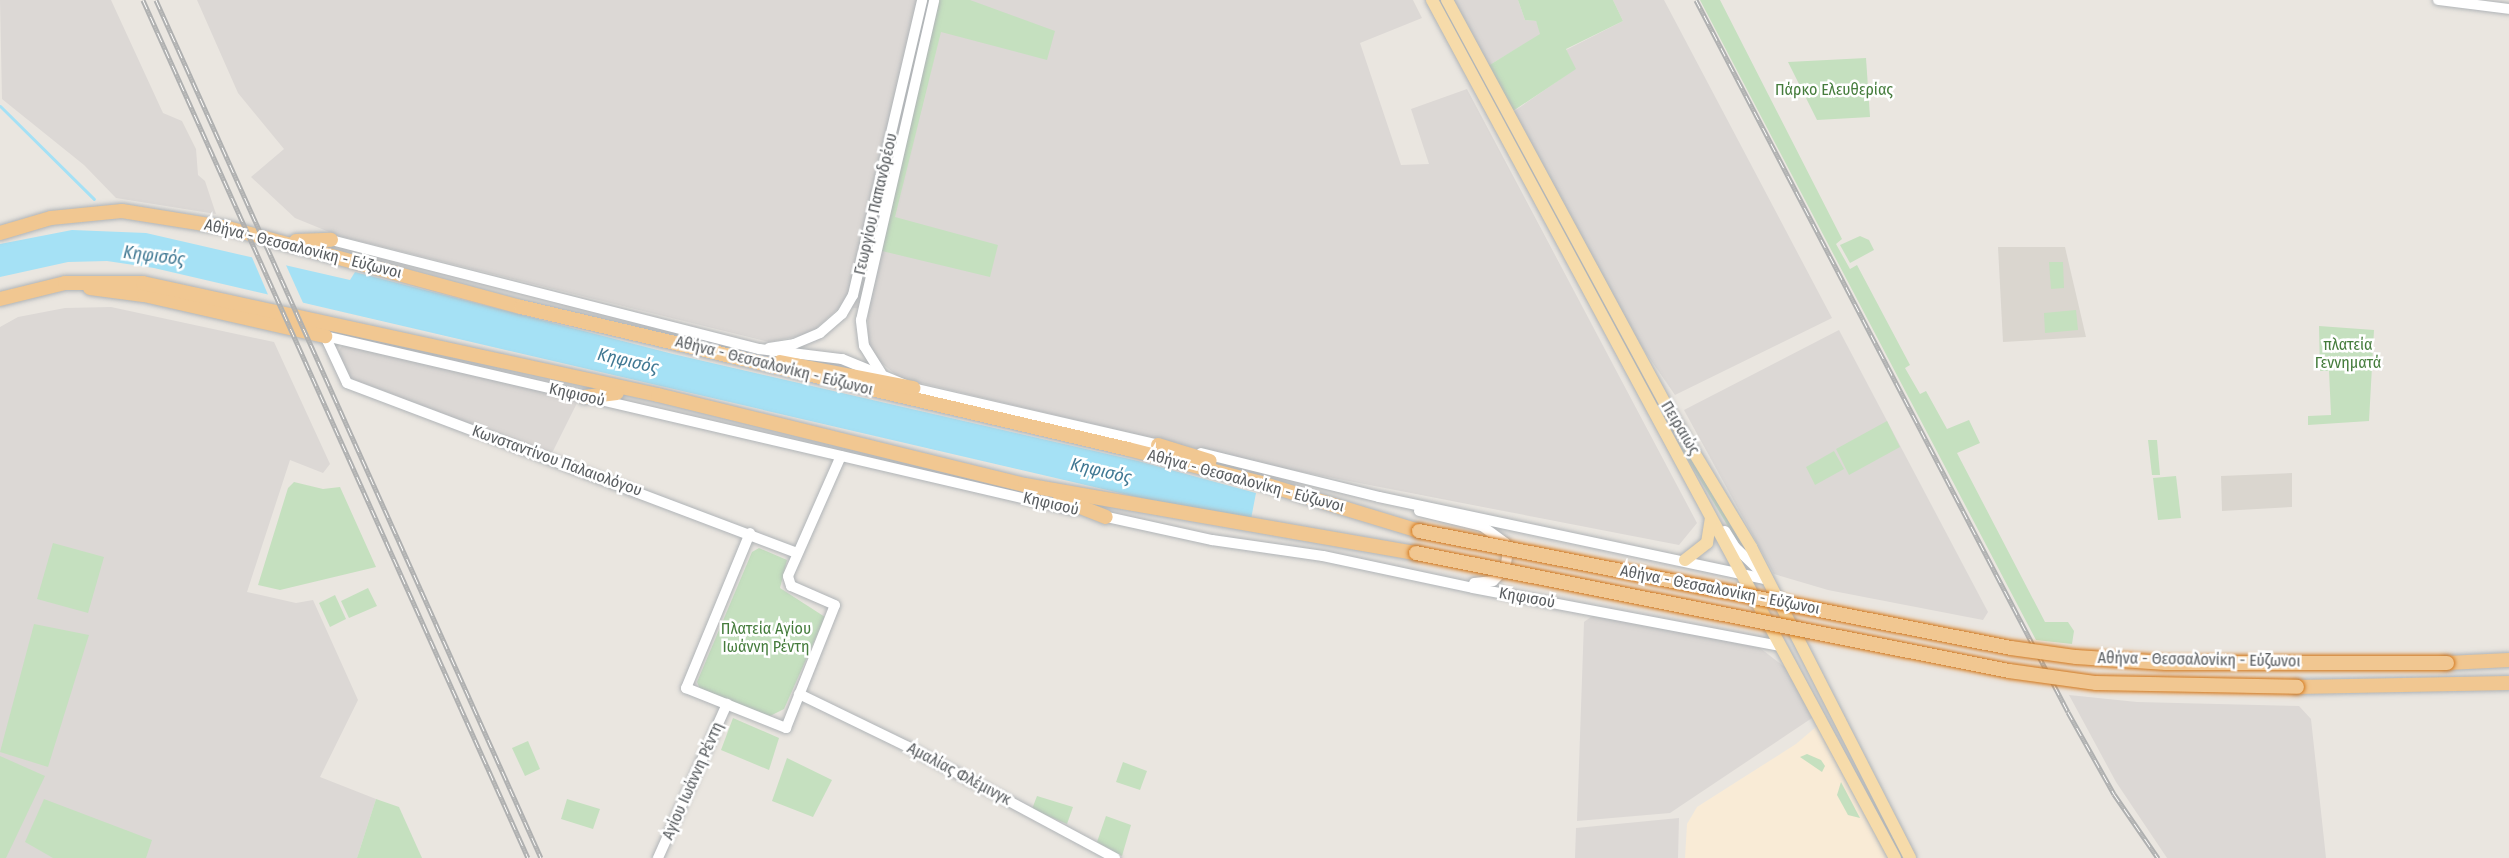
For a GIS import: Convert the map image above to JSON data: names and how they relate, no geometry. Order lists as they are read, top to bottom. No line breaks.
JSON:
{"streets":{"highway":["Αθήνα - Θεσσαλονίκη - Εύζωνοι"],"main road":["Γεωργίου Παπανδρέου","Κηφισού","Πειραιώς","Κωνσταντίνου Παλαιολόγου","Αμαλίας Φλέμινγκ","Αγίου Ιωάννη Ρέντη"]},"crossings":[["Κηφισού","Πειραιώς"],["Κηφισού","Κωνσταντίνου Παλαιολόγου"]],"water":["Κηφισός"],"parks":["Πάρκο Ελευθερίας","πλατεία Γεννηματά","Πλατεία Αγίου Ιωάννη Ρέντη"]}
